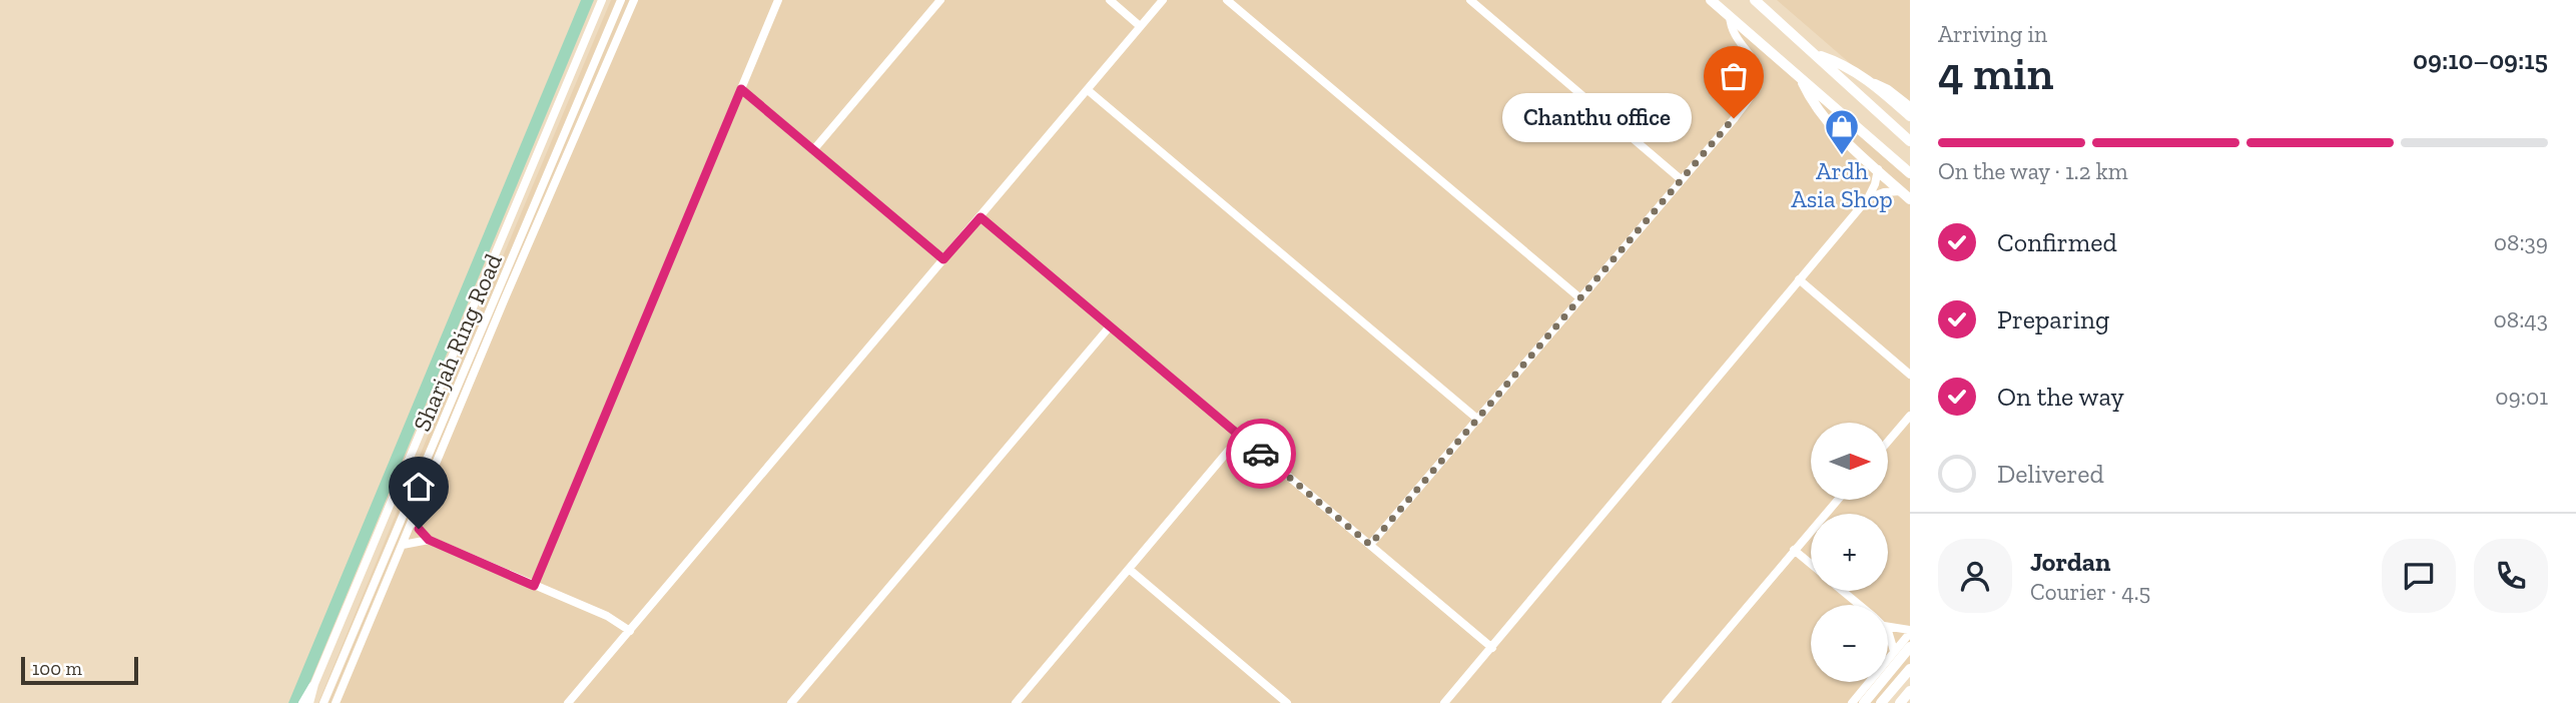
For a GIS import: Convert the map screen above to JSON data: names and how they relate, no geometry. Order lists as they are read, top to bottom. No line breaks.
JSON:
{"streets":{"street":["Sharjah Ring Road"]},"places":{"other":["Chanthu office"],"shop":["Ardh Asia Shop"]},"scale_bar":"100 m","north":"right","page":{"heading":["4 min","Arriving in","09:10–09:15"],"panel":["Jordan","Courier · 4.5"],"bubble":"Chanthu office","bar":"On the way · 1.2 km","list":[["Confirmed","08:39"],["Preparing","08:43"],["On the way","09:01"],"Delivered"],"map_buttons":["+","−"],"scale":"100 m"}}
